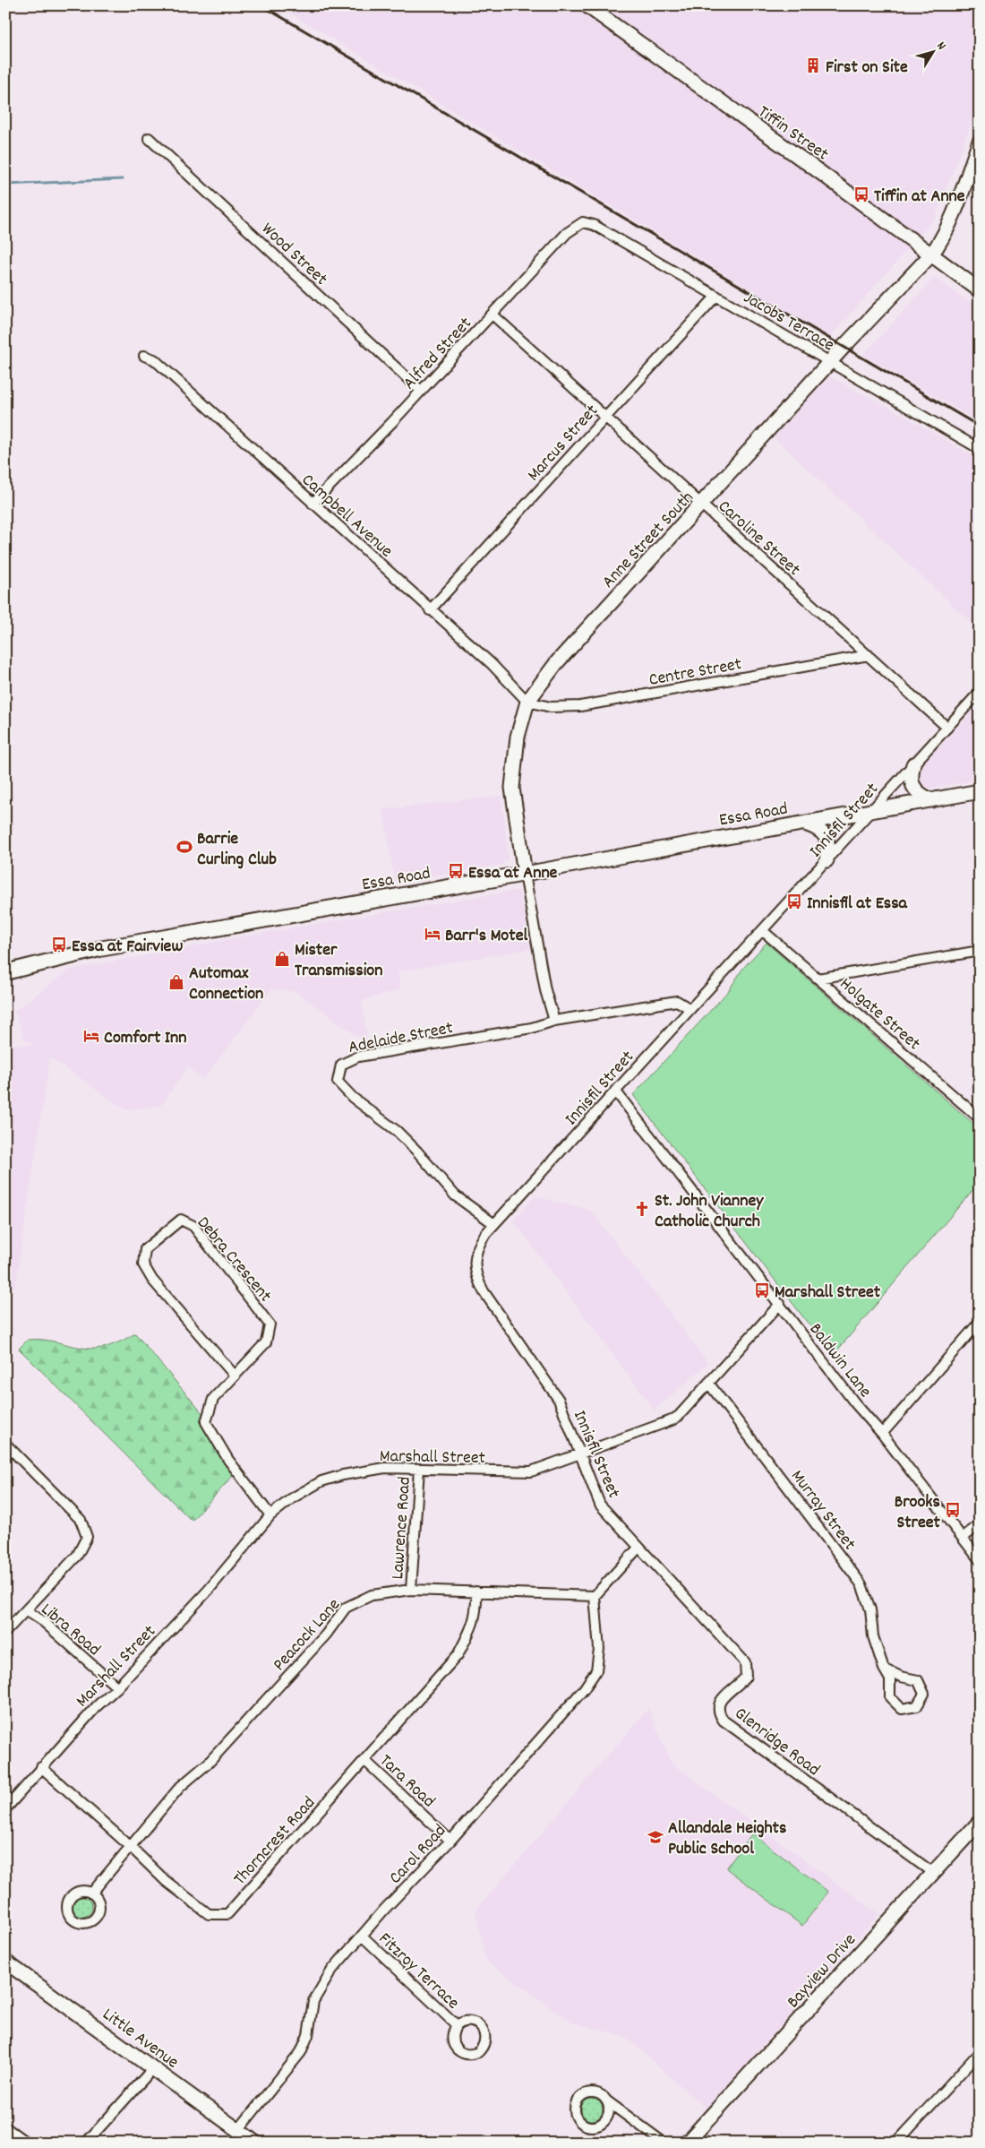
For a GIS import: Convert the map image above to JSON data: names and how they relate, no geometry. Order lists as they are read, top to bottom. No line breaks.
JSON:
{"streets":{"main road":["Essa Road"],"street":["Tiffin Street","Wood Street","Jacobs Terrace","Alfred Street","Marcus Street","Campbell Avenue","Caroline Street","Anne Street South","Centre Street","Innisfil Street","Holgate Street","Adelaide Street","Debra Crescent","Baldwin Lane","Marshall Street","Murray Street","Lawrence Road","Libra Road","Peacock Lane","Glenridge Road","Tara Road","Thorncrest Road","Carol Road","Fitzroy Terrace","Bayview Drive","Little Avenue"]},"crossings":[["Tiffin Street","Anne Street South"],["Wood Street","Alfred Street"],["Jacobs Terrace","Alfred Street"],["Jacobs Terrace","Marcus Street"],["Jacobs Terrace","Anne Street South"],["Alfred Street","Campbell Avenue"],["Alfred Street","Caroline Street"],["Marcus Street","Campbell Avenue"],["Marcus Street","Caroline Street"],["Campbell Avenue","Anne Street South"],["Campbell Avenue","Centre Street"],["Caroline Street","Anne Street South"],["Caroline Street","Centre Street"],["Caroline Street","Innisfil Street"],["Anne Street South","Centre Street"],["Anne Street South","Essa Road"],["Anne Street South","Adelaide Street"],["Essa Road","Innisfil Street"],["Innisfil Street","Holgate Street"],["Innisfil Street","Adelaide Street"],["Innisfil Street","Baldwin Lane"],["Innisfil Street","Marshall Street"],["Innisfil Street","Glenridge Road"],["Debra Crescent","Marshall Street"],["Baldwin Lane","Marshall Street"],["Marshall Street","Murray Street"],["Marshall Street","Lawrence Road"],["Marshall Street","Libra Road"],["Marshall Street","Thorncrest Road"],["Lawrence Road","Peacock Lane"],["Peacock Lane","Thorncrest Road"],["Peacock Lane","Carol Road"],["Glenridge Road","Bayview Drive"],["Tara Road","Thorncrest Road"],["Tara Road","Carol Road"],["Carol Road","Fitzroy Terrace"],["Carol Road","Little Avenue"]],"places":{"building":["First on Site"],"bus stop":["Tiffin at Anne","Essa at Anne","Innisfil at Essa","Essa at Fairview","Marshall Street","Brooks Street"],"sports":["Barrie Curling Club"],"hotel":["Barr's Motel","Comfort Inn"],"shop":["Mister Transmission","Automax Connection"],"church":["St. John Vianney Catholic Church"],"school or university":["Allandale Heights Public School"]},"north":"top right"}
